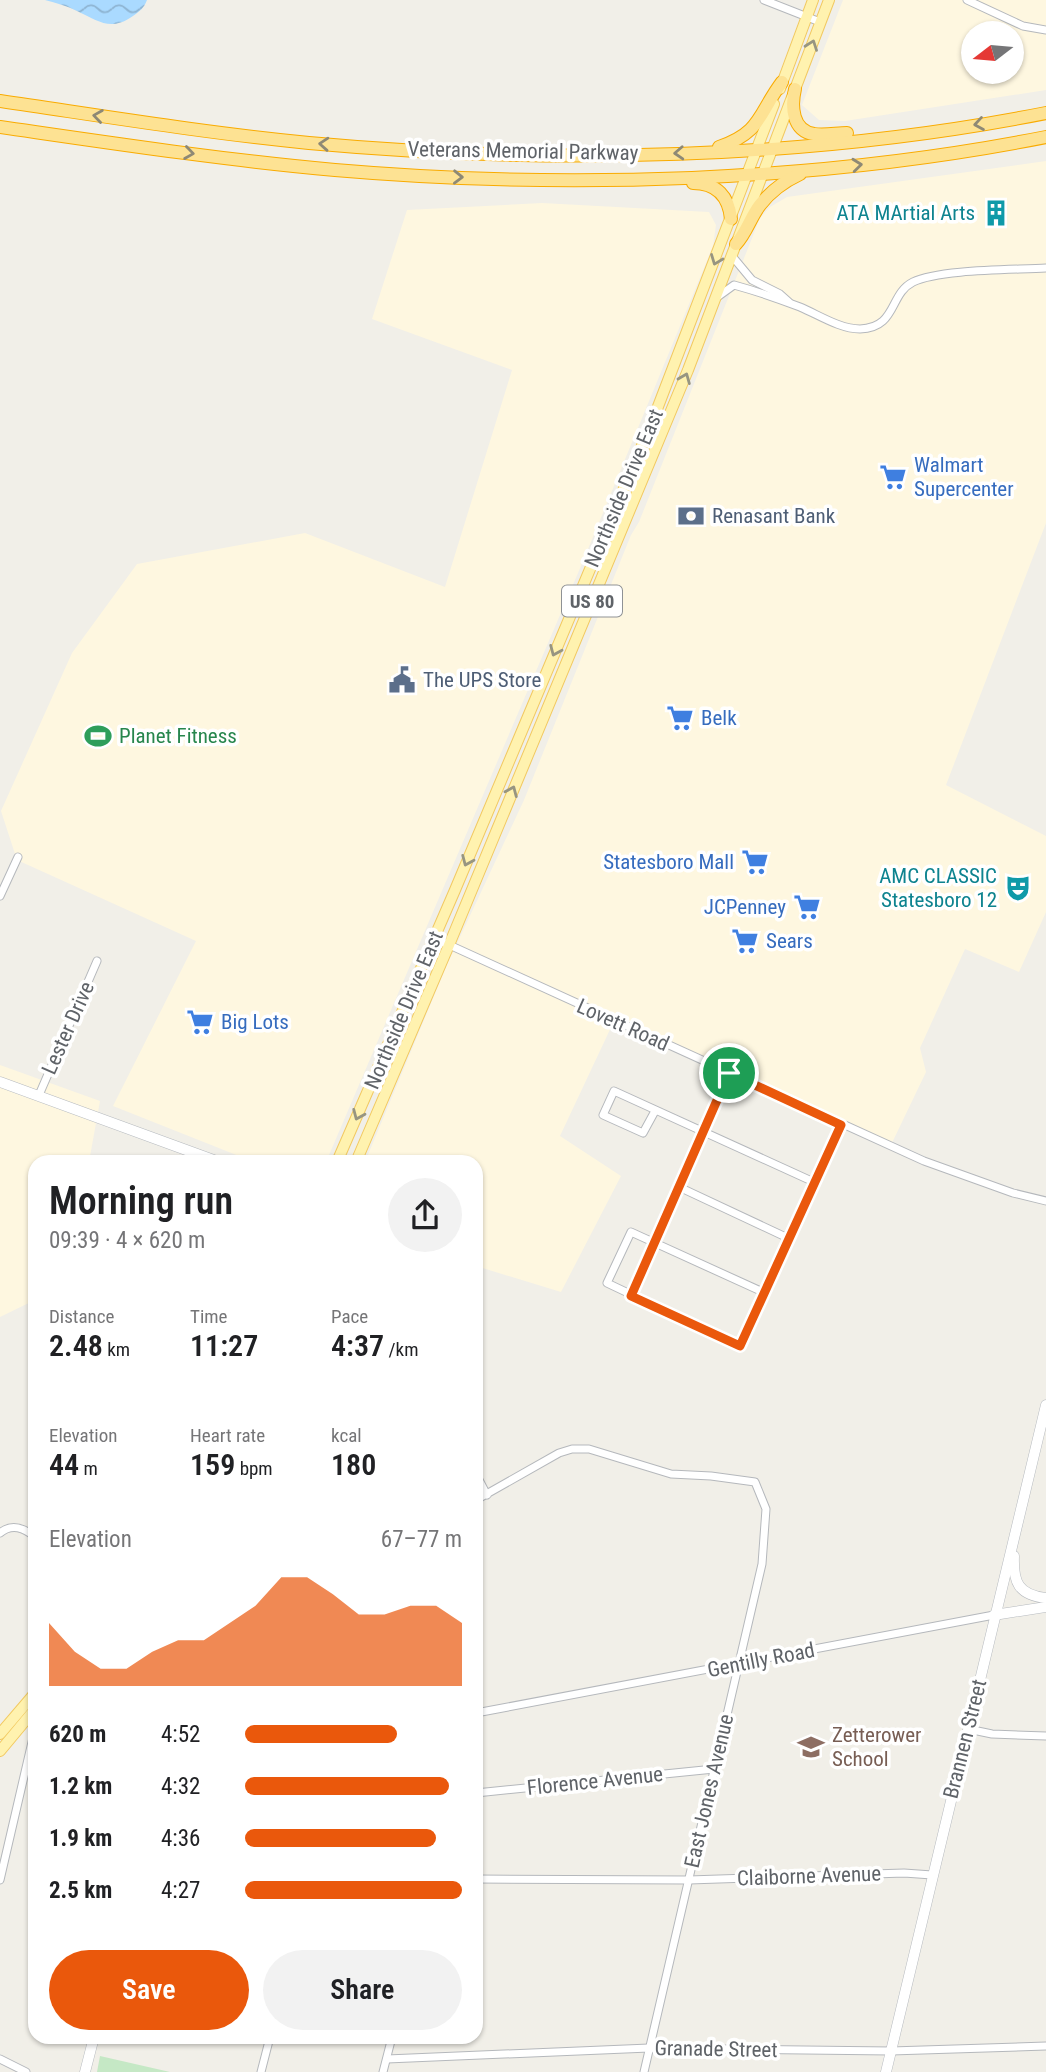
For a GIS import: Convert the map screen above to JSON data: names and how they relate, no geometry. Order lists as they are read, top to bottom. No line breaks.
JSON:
{"streets":{"highway":["Veterans Memorial Parkway"],"main road":["Northside Drive East","US 80"],"street":["Lovett Road","Lester Drive","Gentilly Road","Brannen Street","Florence Avenue","East Jones Avenue","Claiborne Avenue","Granade Street"]},"crossings":[["Veterans Memorial Parkway","Northside Drive East"],["Northside Drive East","Lovett Road"],["Gentilly Road","Brannen Street"],["Gentilly Road","East Jones Avenue"],["Brannen Street","Claiborne Avenue"],["Brannen Street","Granade Street"],["Florence Avenue","East Jones Avenue"],["East Jones Avenue","Claiborne Avenue"],["East Jones Avenue","Granade Street"]],"places":{"building":["ATA MArtial Arts"],"supermarket":["Walmart Supercenter","Belk","Statesboro Mall","JCPenney","Sears","Big Lots"],"bank":["Renasant Bank"],"public building":["The UPS Store"],"sports":["Planet Fitness"],"theatre":["AMC CLASSIC Statesboro 12"],"school or university":["Zetterower School"]},"north":"left","page":{"heading":["Morning run","09:39 · 4 × 620 m"],"stats":[["Distance","2.48 km"],["Time","11:27"],["Pace","4:37 /km"],["Elevation","44 m"],["Heart rate","159 bpm"],["kcal","180"]],"chart":["Elevation","67–77 m"],"list":[{"name":"620 m","note":"4:52"},{"name":"1.2 km","note":"4:32"},{"name":"1.9 km","note":"4:36"},{"name":"2.5 km","note":"4:27"}],"buttons":["Save","Share"]}}
